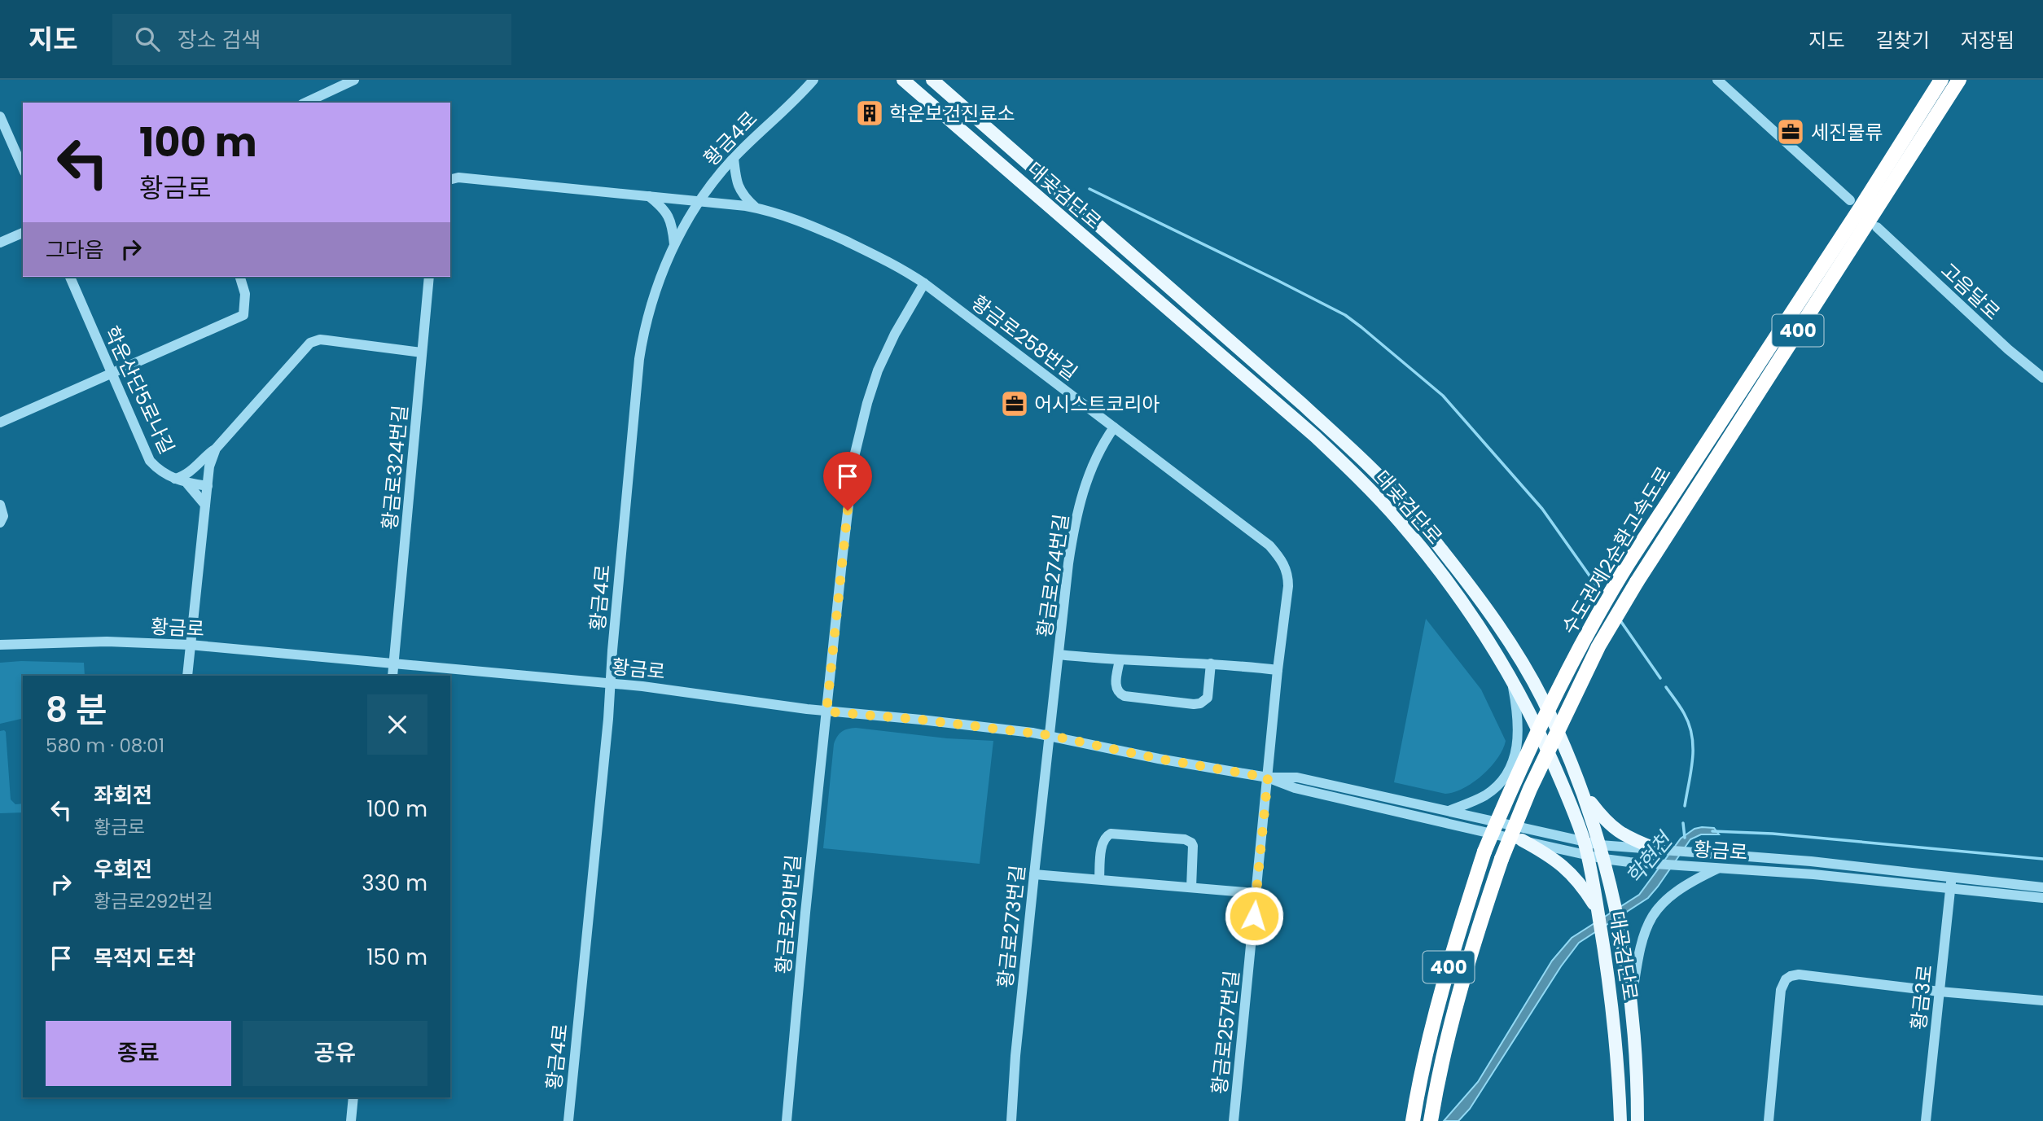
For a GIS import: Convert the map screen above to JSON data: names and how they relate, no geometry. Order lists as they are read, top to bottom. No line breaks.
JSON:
{"streets":{"highway":["400","수도권제2순환고속도로"],"main road":["대곶검단로"],"street":["황금4로","고음달로","황금로258번길","학운산단5로나길","황금로324번길","황금로274번길","황금로","황금로291번길","황금로273번길","황금3로","황금로257번길"]},"crossings":[["황금4로","황금로258번길"],["황금4로","황금로"],["대곶검단로","황금로"],["황금로258번길","황금로274번길"],["황금로258번길","황금로"],["황금로258번길","황금로291번길"],["황금로258번길","황금로257번길"],["황금로324번길","황금로"],["황금로274번길","황금로"],["황금로274번길","황금로273번길"],["황금로","황금로291번길"],["황금로","황금로273번길"],["황금로","황금3로"],["황금로","황금로257번길"]],"water":["학현천"],"places":{"building":["학운보건진료소"],"office":["세진물류","어시스트코리아"]},"page":{"header":"지도","search":"장소 검색","nav":["지도","길찾기","저장됨"],"turn":["100 m","황금로"],"then":"그다음","heading":["8 분","580 m · 08:01"],"list":[{"name":"좌회전","note":"황금로","value":"100 m"},{"name":"우회전","note":"황금로292번길","value":"330 m"},{"name":"목적지 도착","value":"150 m"}],"buttons":["종료","공유"]}}
